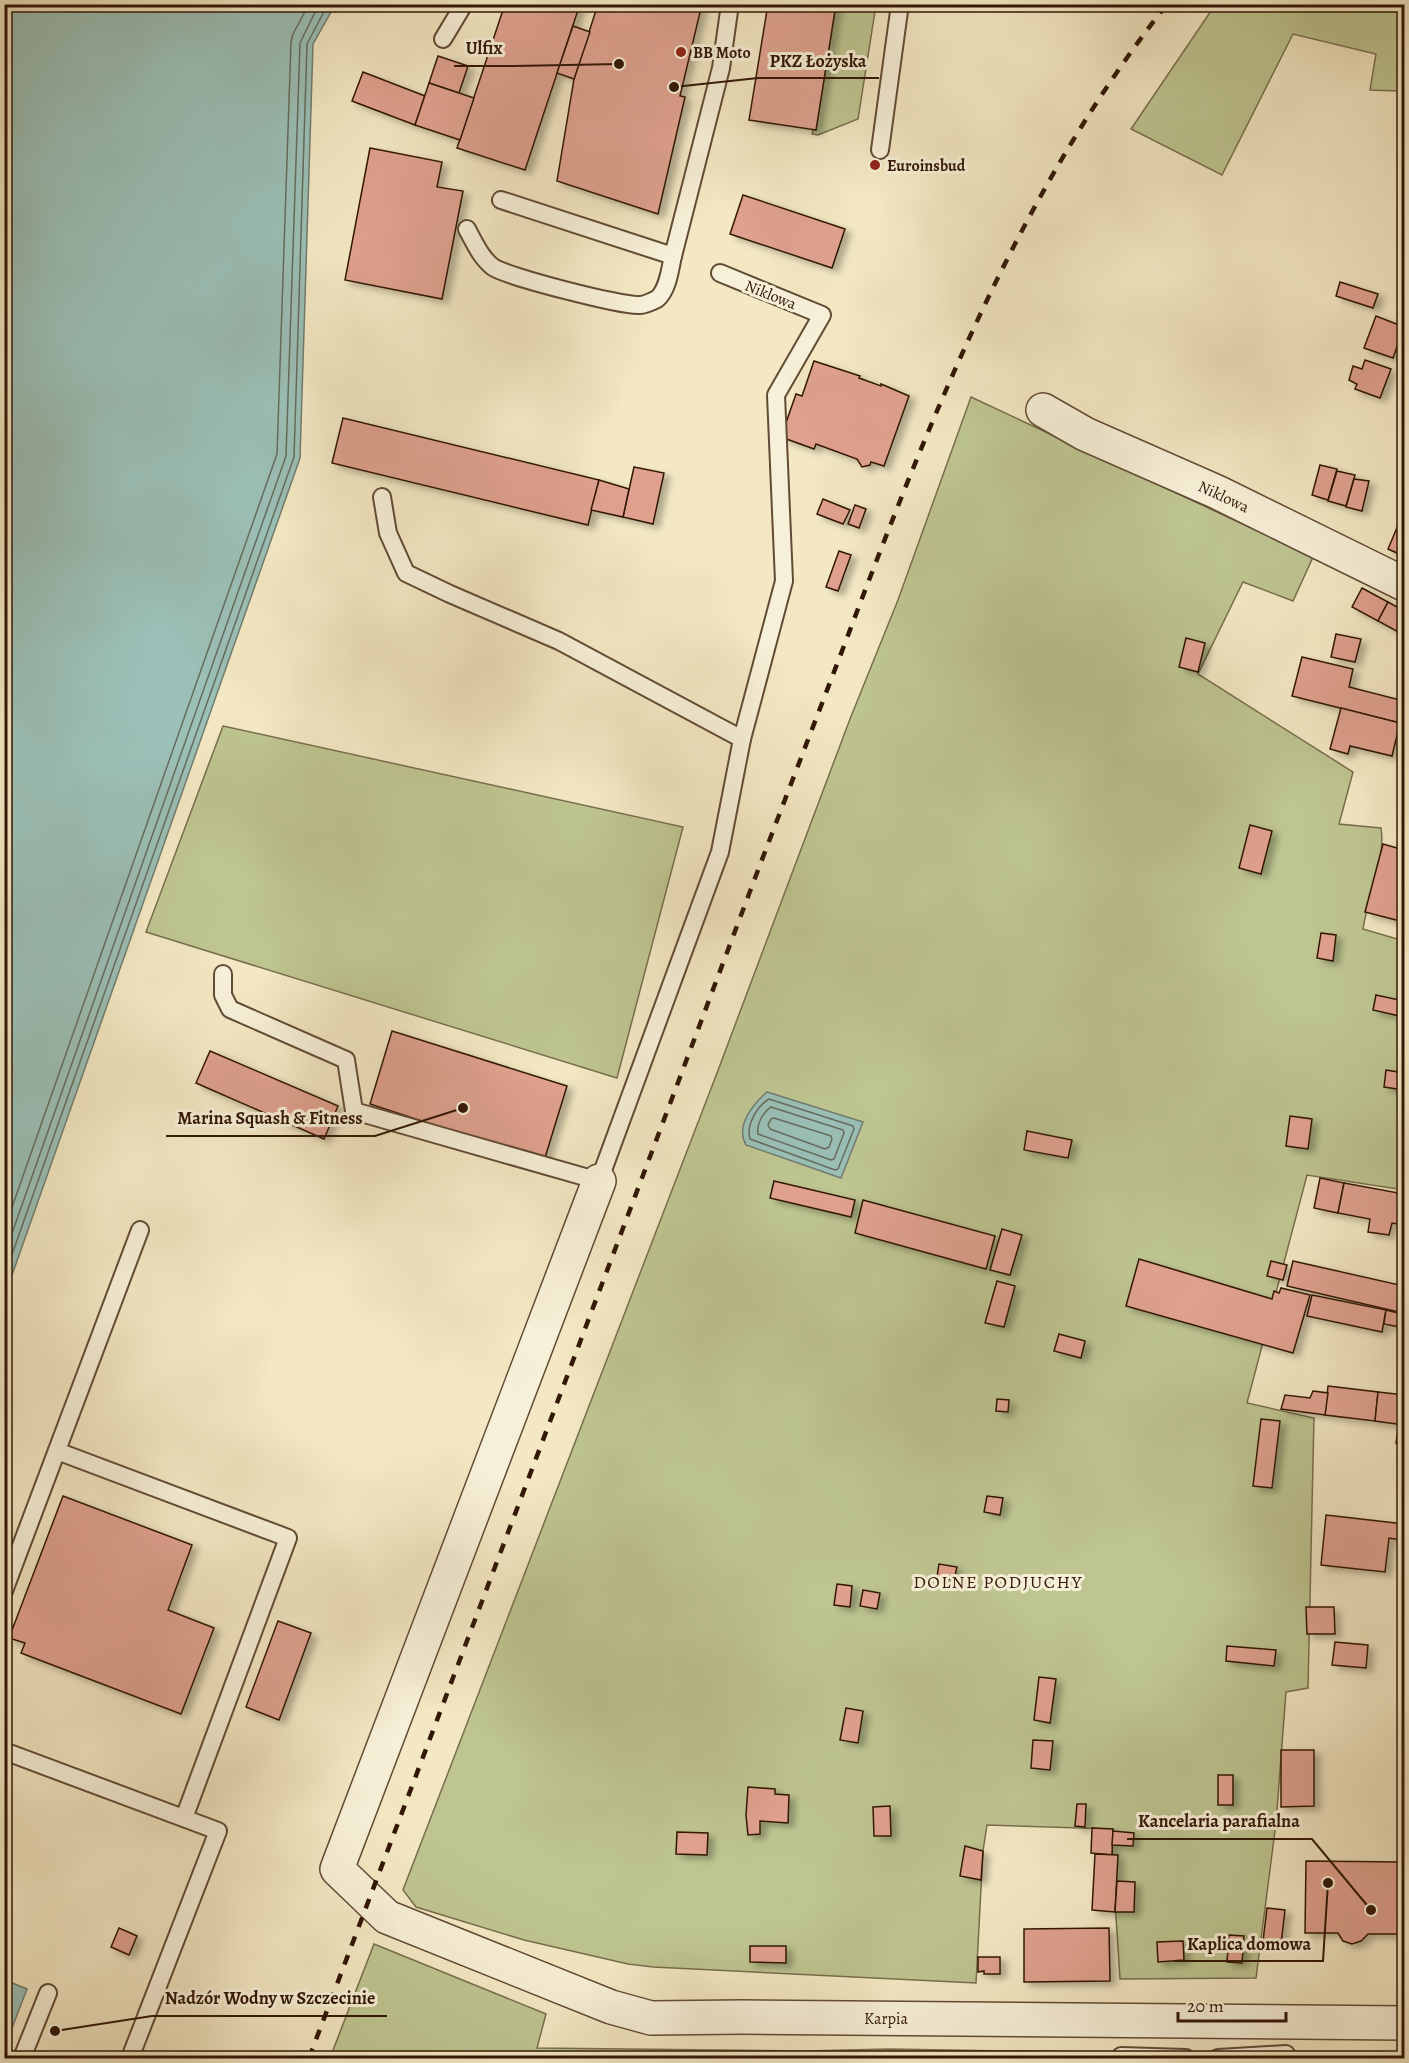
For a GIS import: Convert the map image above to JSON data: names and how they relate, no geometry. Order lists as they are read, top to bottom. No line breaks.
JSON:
{"streets":{"street":["Niklowa","Karpia"]},"districts":["DOLNE PODJUCHY"],"places":["BB Moto","Ulfix","PKZ Łożyska","Euroinsbud","Marina Squash & Fitness","Kaplica domowa","Kancelaria parafialna","Nadzór Wodny w Szczecinie"],"scale_bar":"20 m"}
